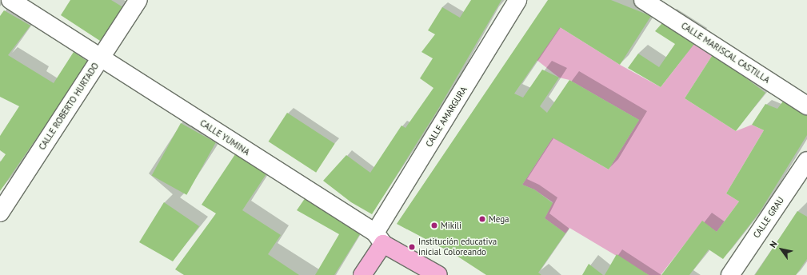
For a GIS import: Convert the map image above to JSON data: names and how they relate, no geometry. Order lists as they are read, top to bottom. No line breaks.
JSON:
{"streets":{"main road":["CALLE AMARGURA","CALLE YUMINA"],"street":["CALLE MARISCAL CASTILLA","CALLE ROBERTO HURTADO","CALLE GRAU"]},"crossings":[["CALLE ROBERTO HURTADO","CALLE YUMINA"],["CALLE AMARGURA","CALLE YUMINA"]],"places":["Mega","Mikili","Institución educativa inicial Coloreando"],"north":"top left"}
